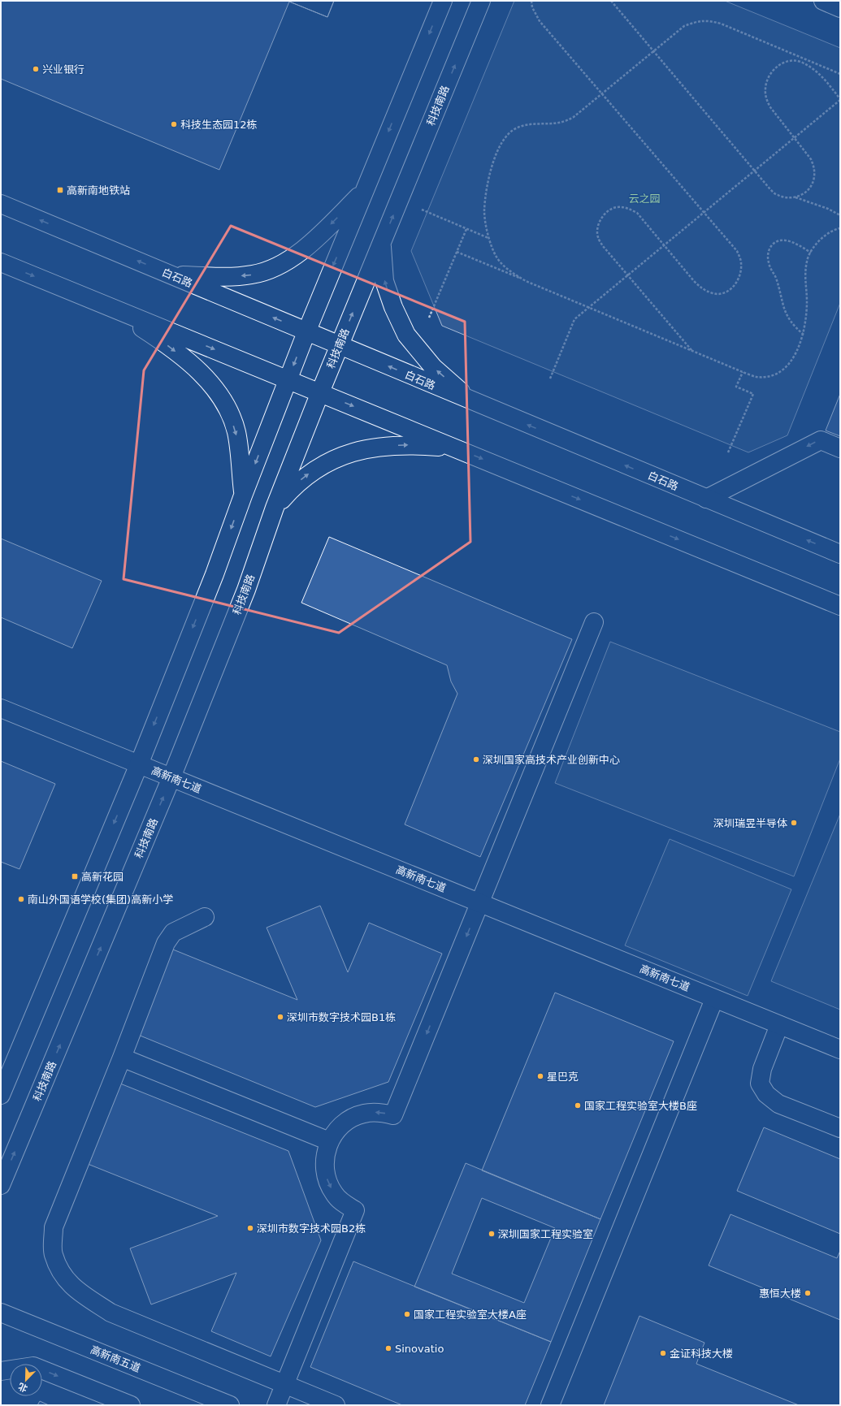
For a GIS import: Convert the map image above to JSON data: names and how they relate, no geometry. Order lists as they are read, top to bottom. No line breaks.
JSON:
{"streets":{"main road":["科技南路","白石路","高新南七道","高新南五道"]},"crossings":[["科技南路","白石路"],["科技南路","高新南七道"]],"parks":["云之园"],"places":{"other":["兴业银行","科技生态园12栋","深圳国家高技术产业创新中心","深圳瑞昱半导体","南山外国语学校(集团)高新小学","深圳市数字技术园B1栋","星巴克","国家工程实验室大楼B座","深圳市数字技术园B2栋","深圳国家工程实验室","惠恒大楼","国家工程实验室大楼A座","Sinovatio","金证科技大楼"],"transit":["高新南地铁站","高新花园"]},"north":"bottom left"}
